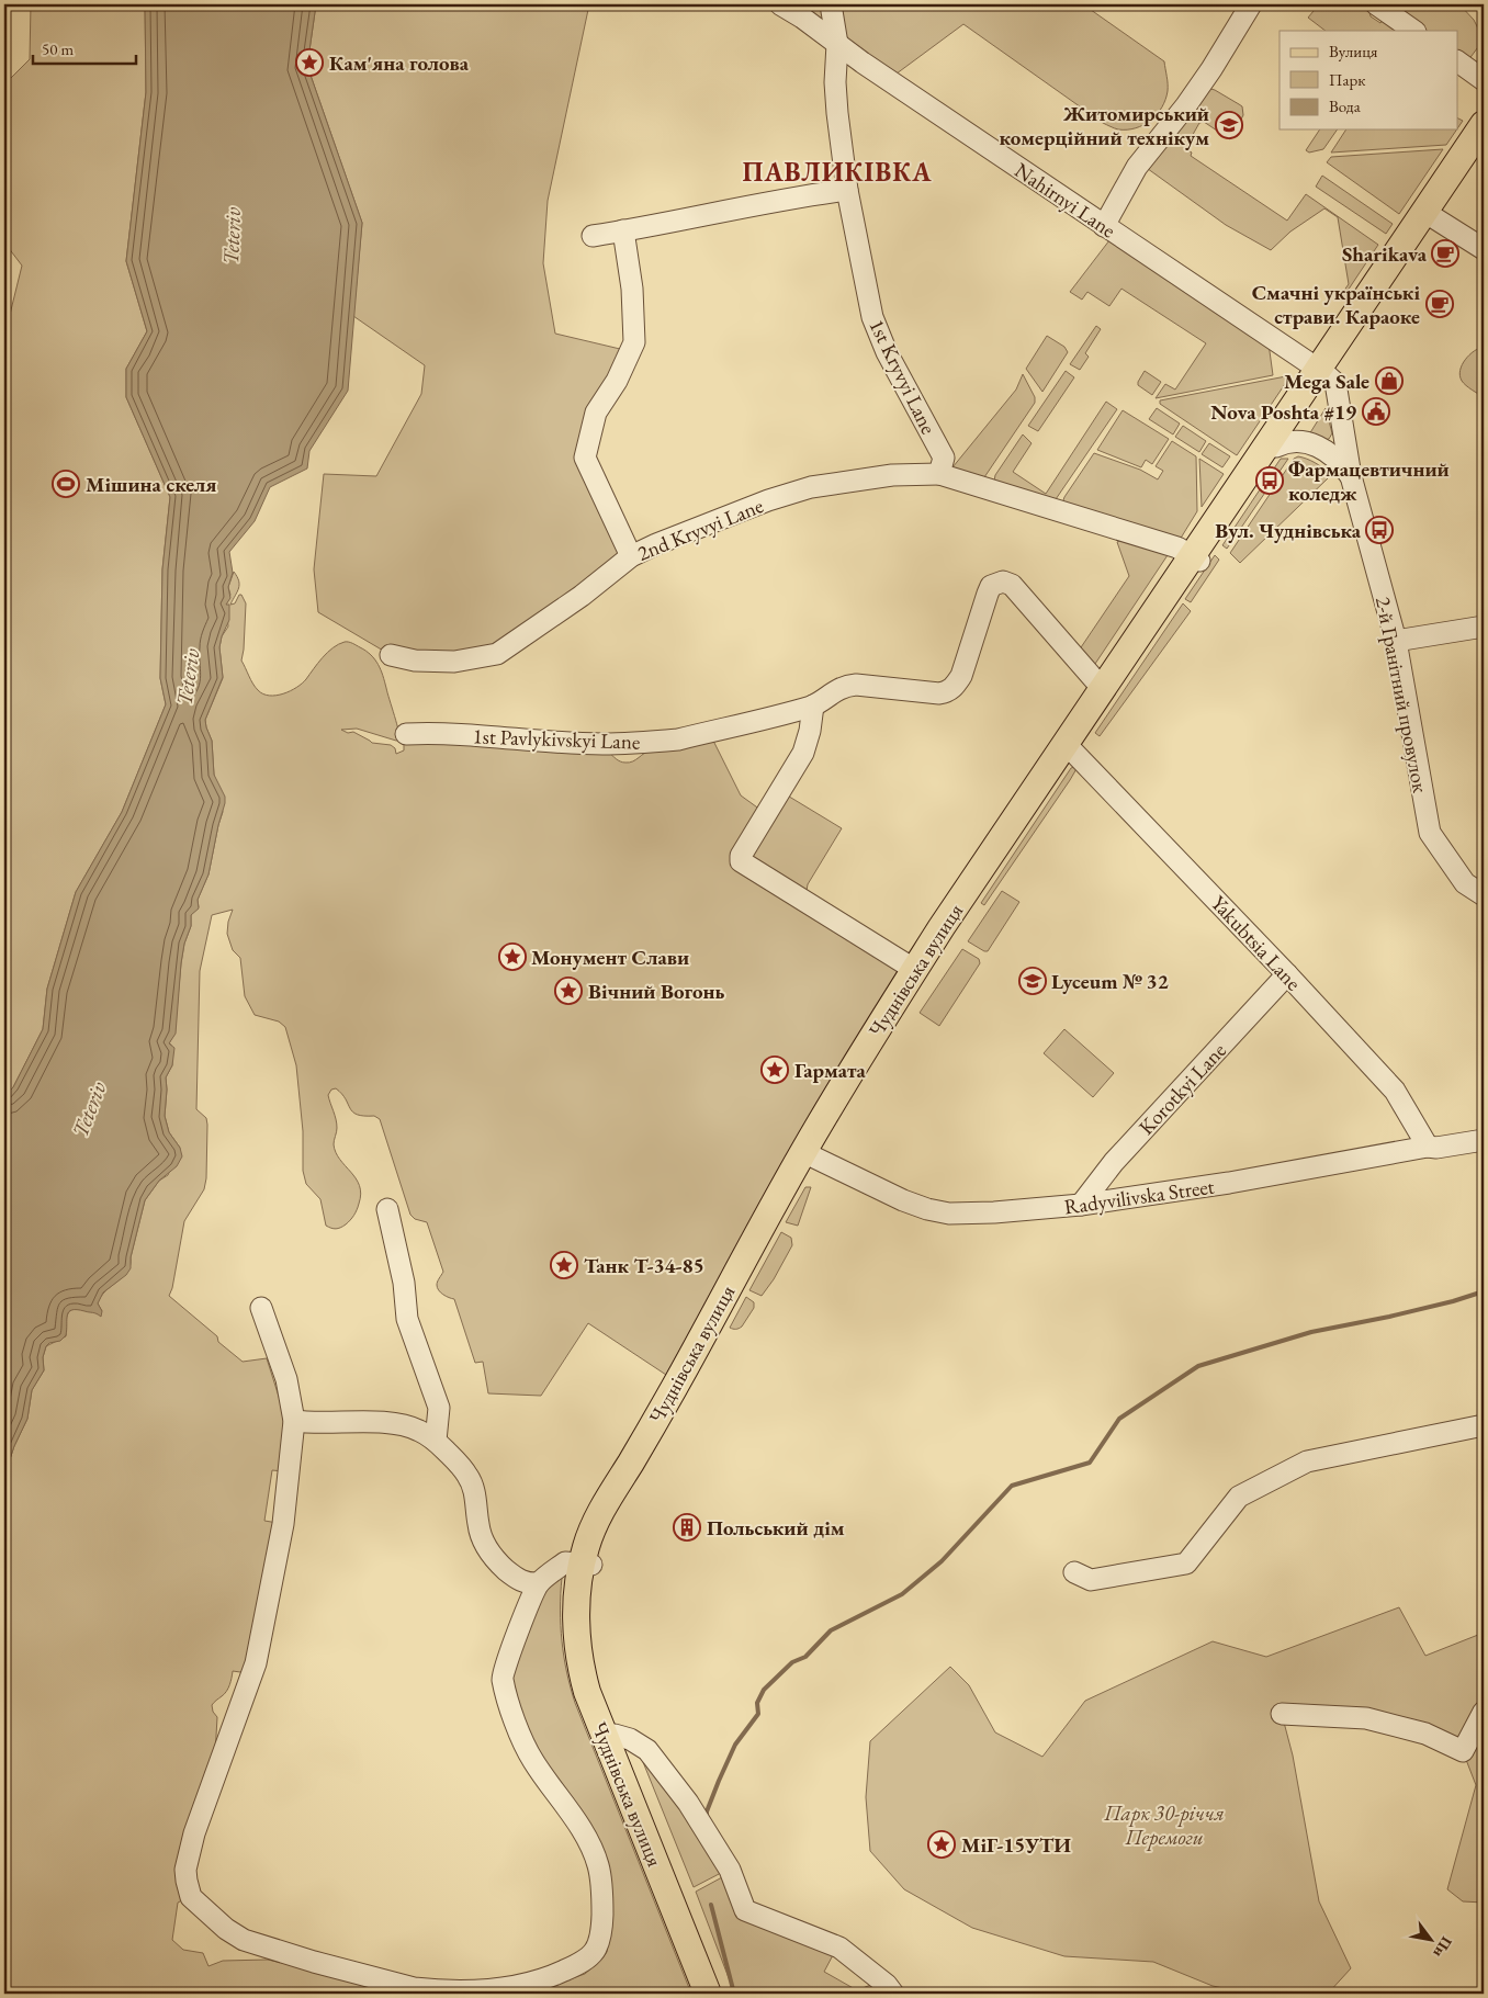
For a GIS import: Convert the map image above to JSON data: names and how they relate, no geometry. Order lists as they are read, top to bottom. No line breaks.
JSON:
{"streets":{"main road":["Чуднівська вулиця"],"street":["Nahirnyi Lane","1st Kryvyi Lane","2nd Kryvyi Lane","2-й Гранітний провулок","1st Pavlykivskyi Lane","Yakubtsia Lane","Korotkyi Lane","Radyvilivska Street"]},"crossings":[["Nahirnyi Lane","1st Kryvyi Lane"],["Nahirnyi Lane","2-й Гранітний провулок"],["Nahirnyi Lane","Чуднівська вулиця"],["1st Kryvyi Lane","2nd Kryvyi Lane"],["2-й Гранітний провулок","Чуднівська вулиця"],["1st Pavlykivskyi Lane","Чуднівська вулиця"],["Yakubtsia Lane","Чуднівська вулиця"],["Yakubtsia Lane","Korotkyi Lane"],["Yakubtsia Lane","Radyvilivska Street"],["Чуднівська вулиця","Radyvilivska Street"],["Korotkyi Lane","Radyvilivska Street"]],"districts":["ПАВЛИКІВКА"],"water":["Teteriv"],"parks":["Парк 30-річчя Перемоги"],"places":{"place":["Кам'яна голова","Монумент Слави","Вічний Вогонь","Гармата","Танк Т-34-85","МіГ-15УТИ"],"school or university":["Житомирський комерційний технікум","Lyceum № 32"],"cafe":["Sharikava","Смачні українські страви. Караоке"],"shop":["Mega Sale"],"public building":["Nova Poshta #19"],"bus stop":["Фармацевтичний коледж","Вул. Чуднівська"],"sports":["Мішина скеля"],"building":["Польський дім"]},"legend":["Вулиця","Парк","Вода"],"scale_bar":"50 m","north":"bottom right"}
